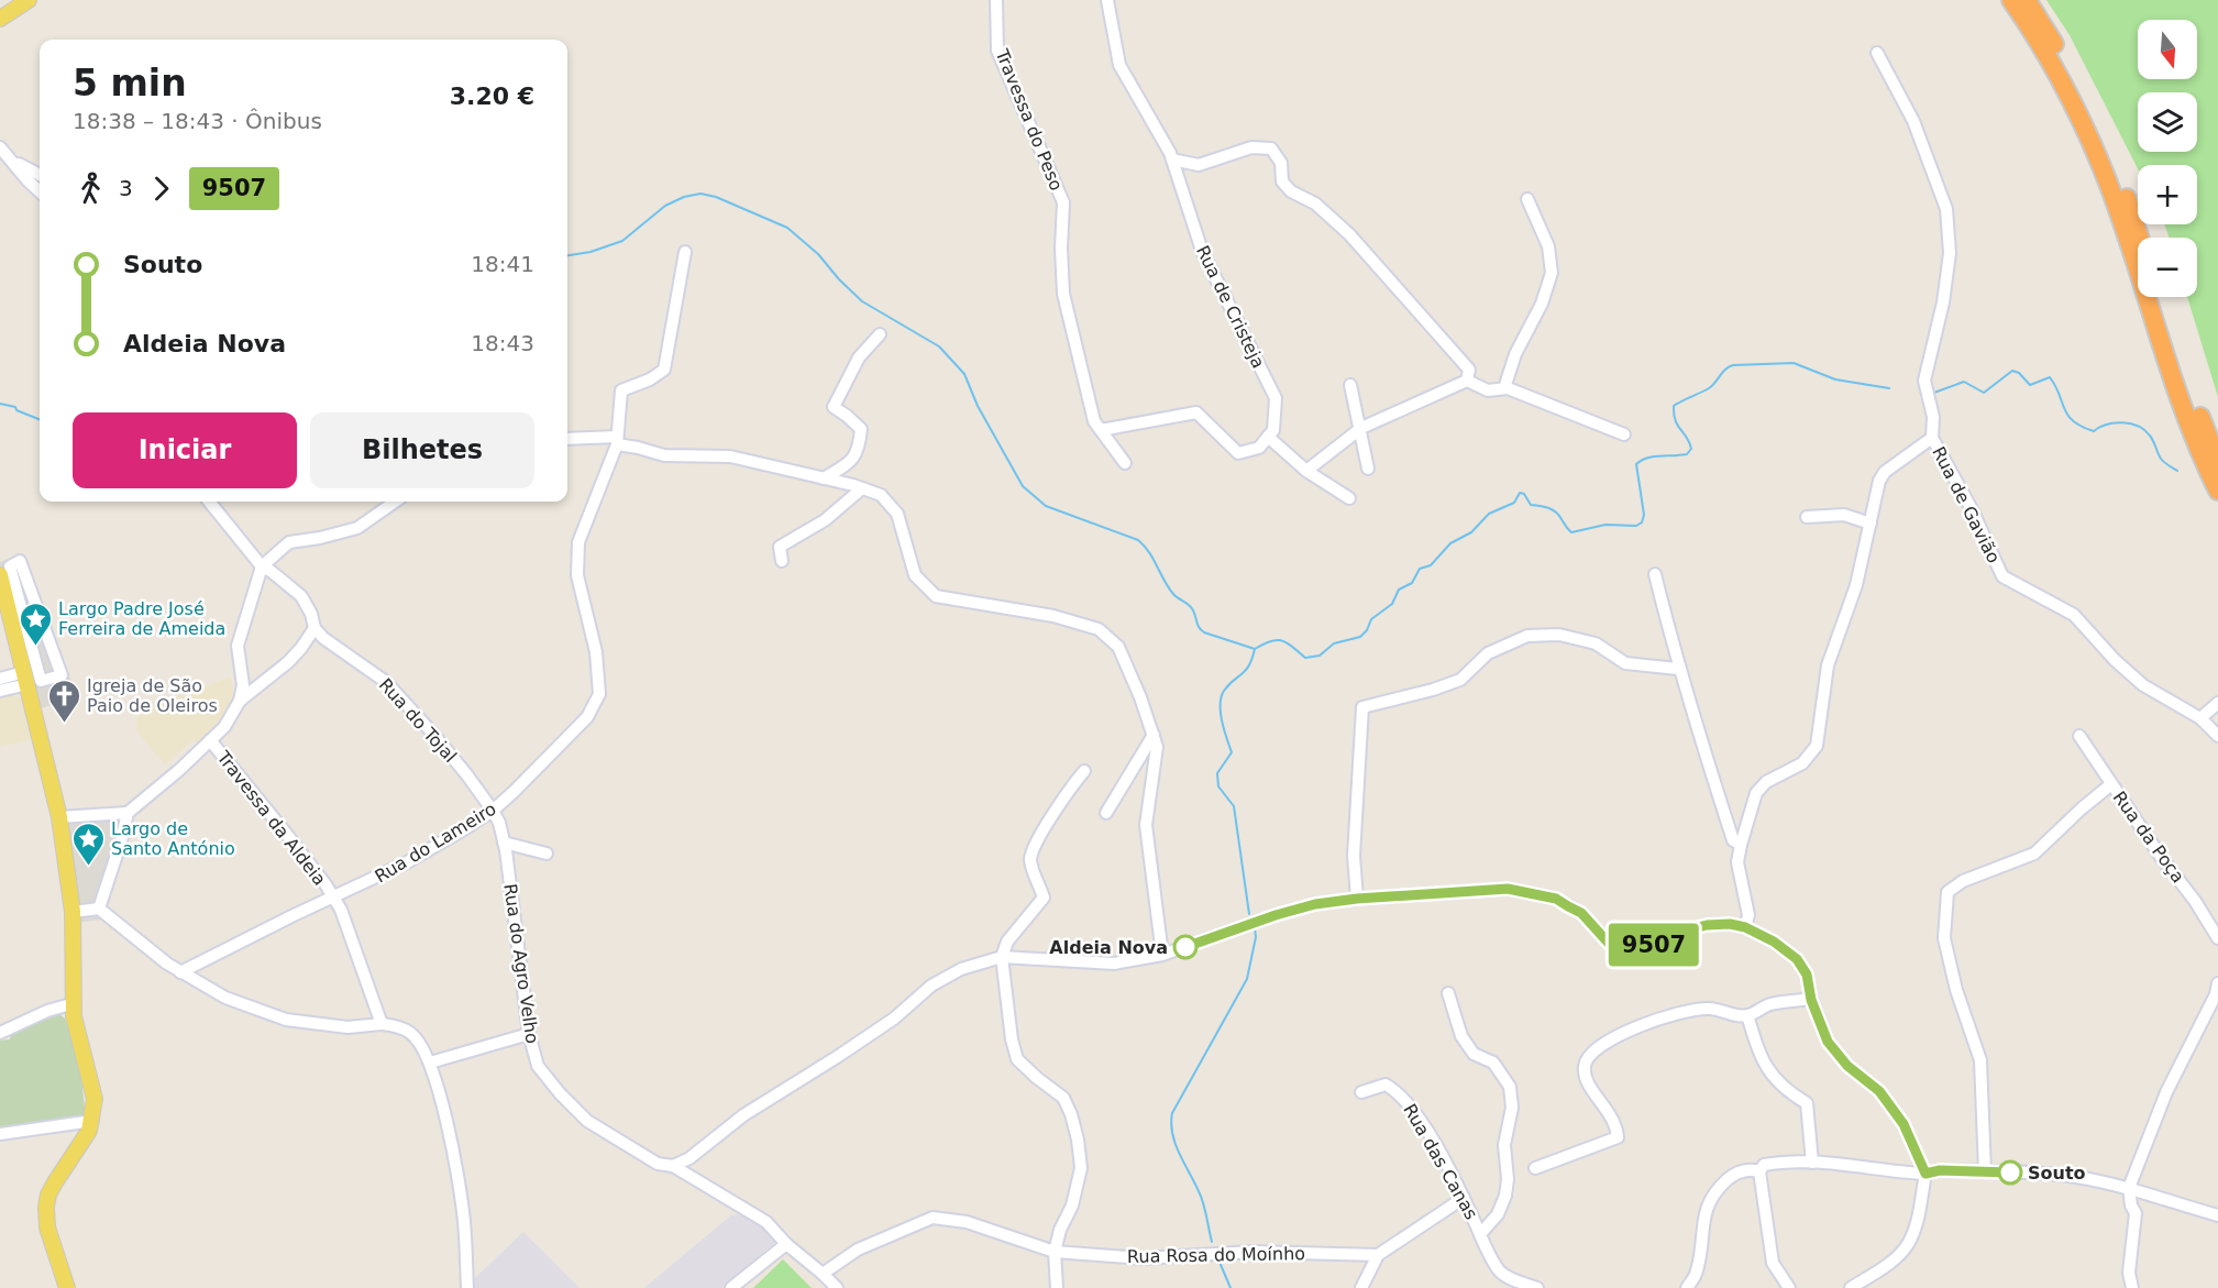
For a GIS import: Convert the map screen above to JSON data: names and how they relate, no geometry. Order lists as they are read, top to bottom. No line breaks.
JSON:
{"streets":{"street":["Travessa do Peso","Rua de Cristeja","Rua de Gavião","Rua do Tojal","Travessa da Aldeia","Rua da Poça","Rua do Lameiro","Rua do Agro Velho","Rua das Canas","Rua Rosa do Moínho"]},"crossings":[["Rua do Tojal","Rua do Lameiro"],["Rua do Tojal","Rua do Agro Velho"],["Travessa da Aldeia","Rua do Lameiro"],["Rua do Lameiro","Rua do Agro Velho"],["Rua do Agro Velho","Rua Rosa do Moínho"]],"places":{"place":["Largo Padre José Ferreira de Ameida","Largo de Santo António"],"church":["Igreja de São Paio de Oleiros"],"other":["Aldeia Nova","Souto"]},"lines":["bus line 9507"],"north":"bottom","page":{"on_map":"9507","map_buttons":["+","−"],"heading":["5 min","18:38 – 18:43 · Ônibus","3.20 €"],"legs":["3","9507"],"list":[{"name":"Souto","value":"18:41"},{"name":"Aldeia Nova","value":"18:43"}],"buttons":["Iniciar","Bilhetes"]}}
